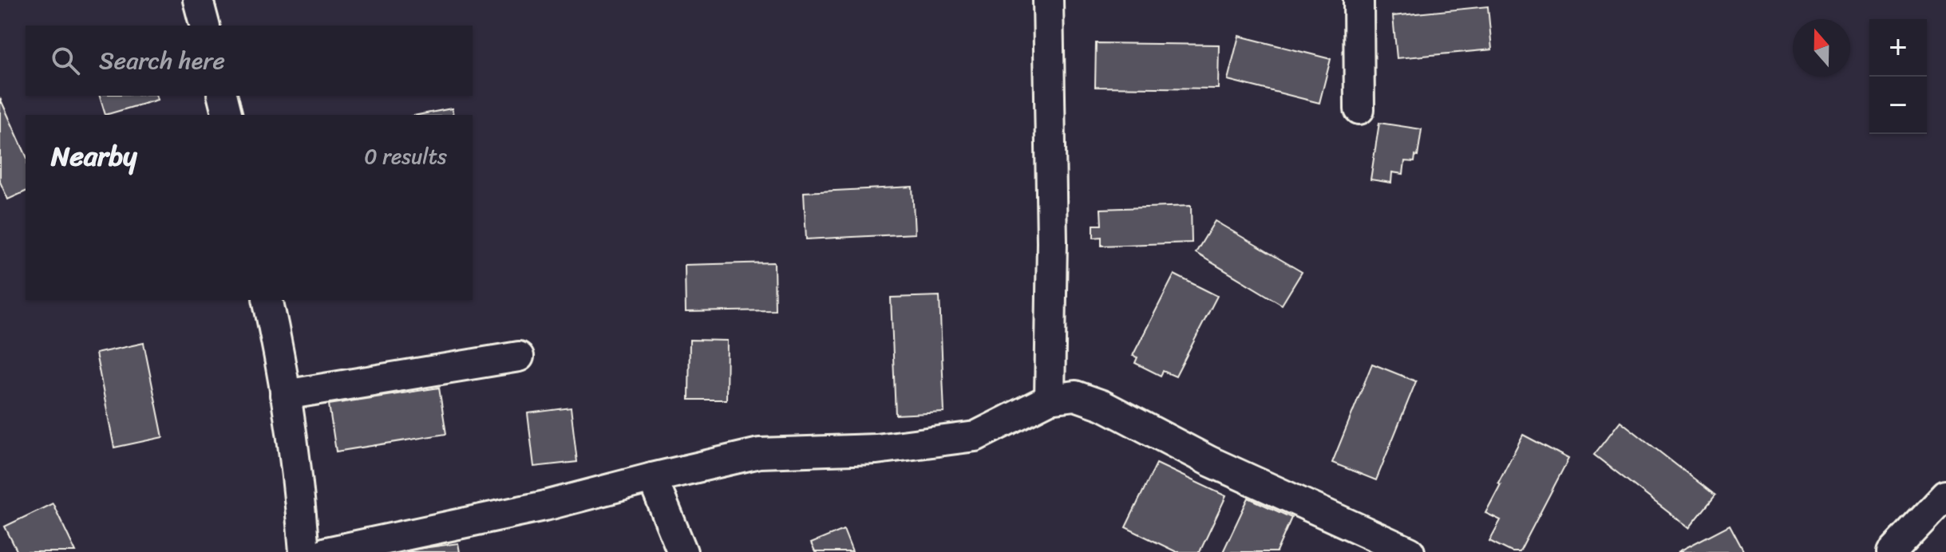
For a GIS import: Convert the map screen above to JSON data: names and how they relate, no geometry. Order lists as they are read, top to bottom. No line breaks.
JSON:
{"north":"top","page":{"map_buttons":["+","−"],"search":"Search here","heading":["Nearby","0 results"]}}
